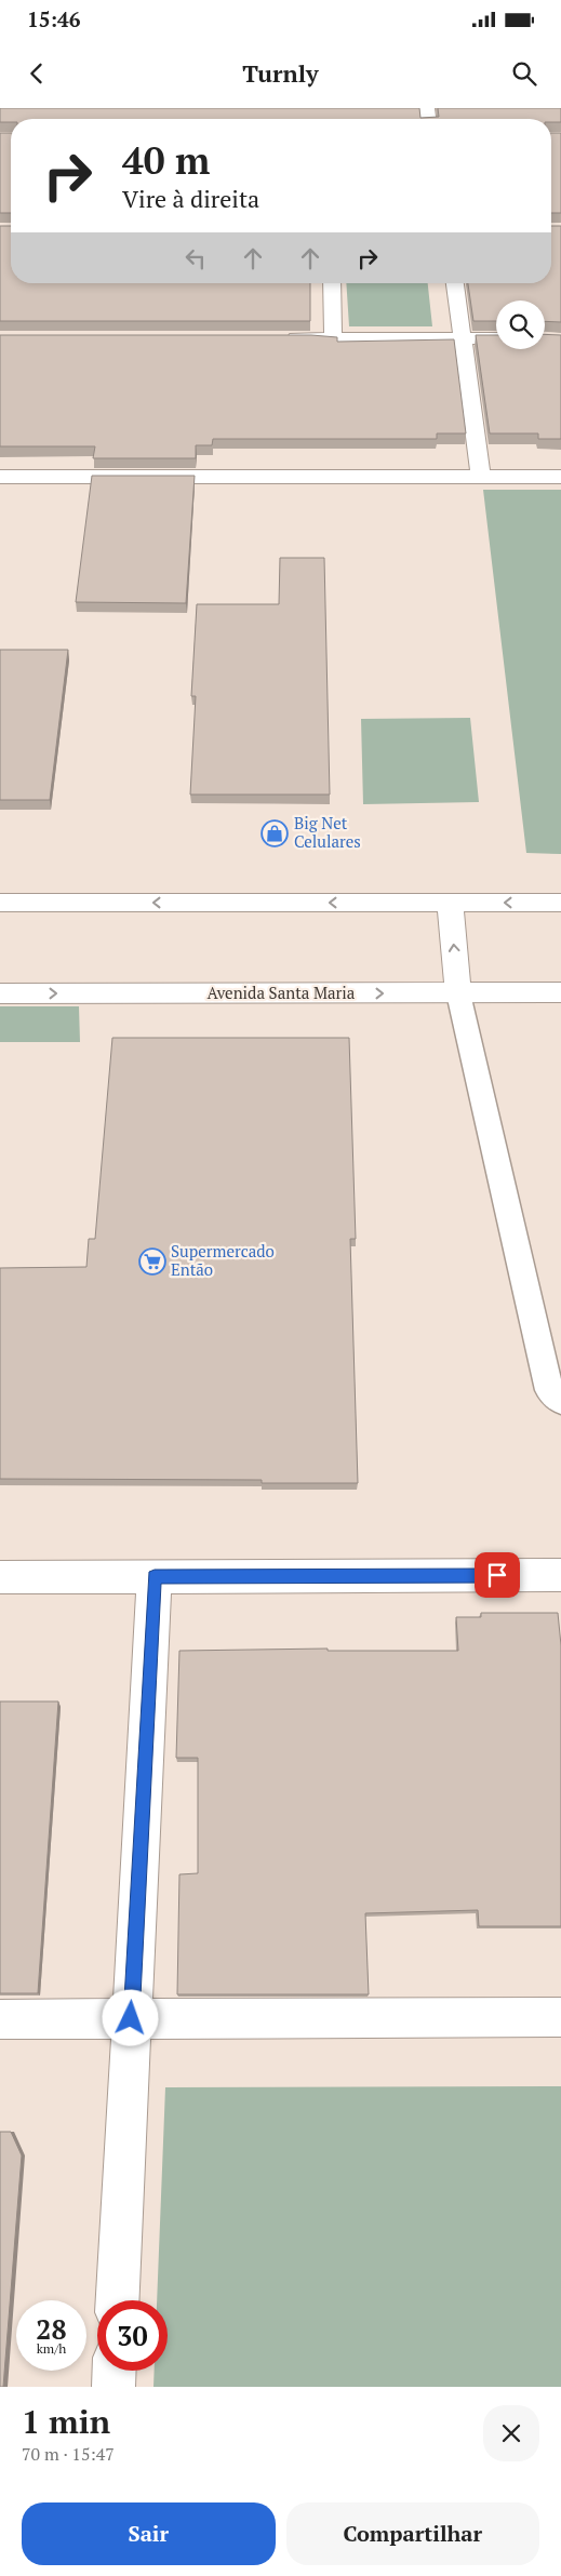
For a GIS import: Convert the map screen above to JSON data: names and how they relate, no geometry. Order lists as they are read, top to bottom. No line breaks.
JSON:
{"streets":{"street":["Avenida Santa Maria"]},"places":{"shop":["Big Net Celulares"],"supermarket":["Supermercado Então"]},"page":{"status":"15:46","header":"Turnly","turn":["40 m","Vire à direita"],"speed":"28 km/h","limit":"30","heading":["1 min","70 m · 15:47"],"buttons":["Sair","Compartilhar"]}}
